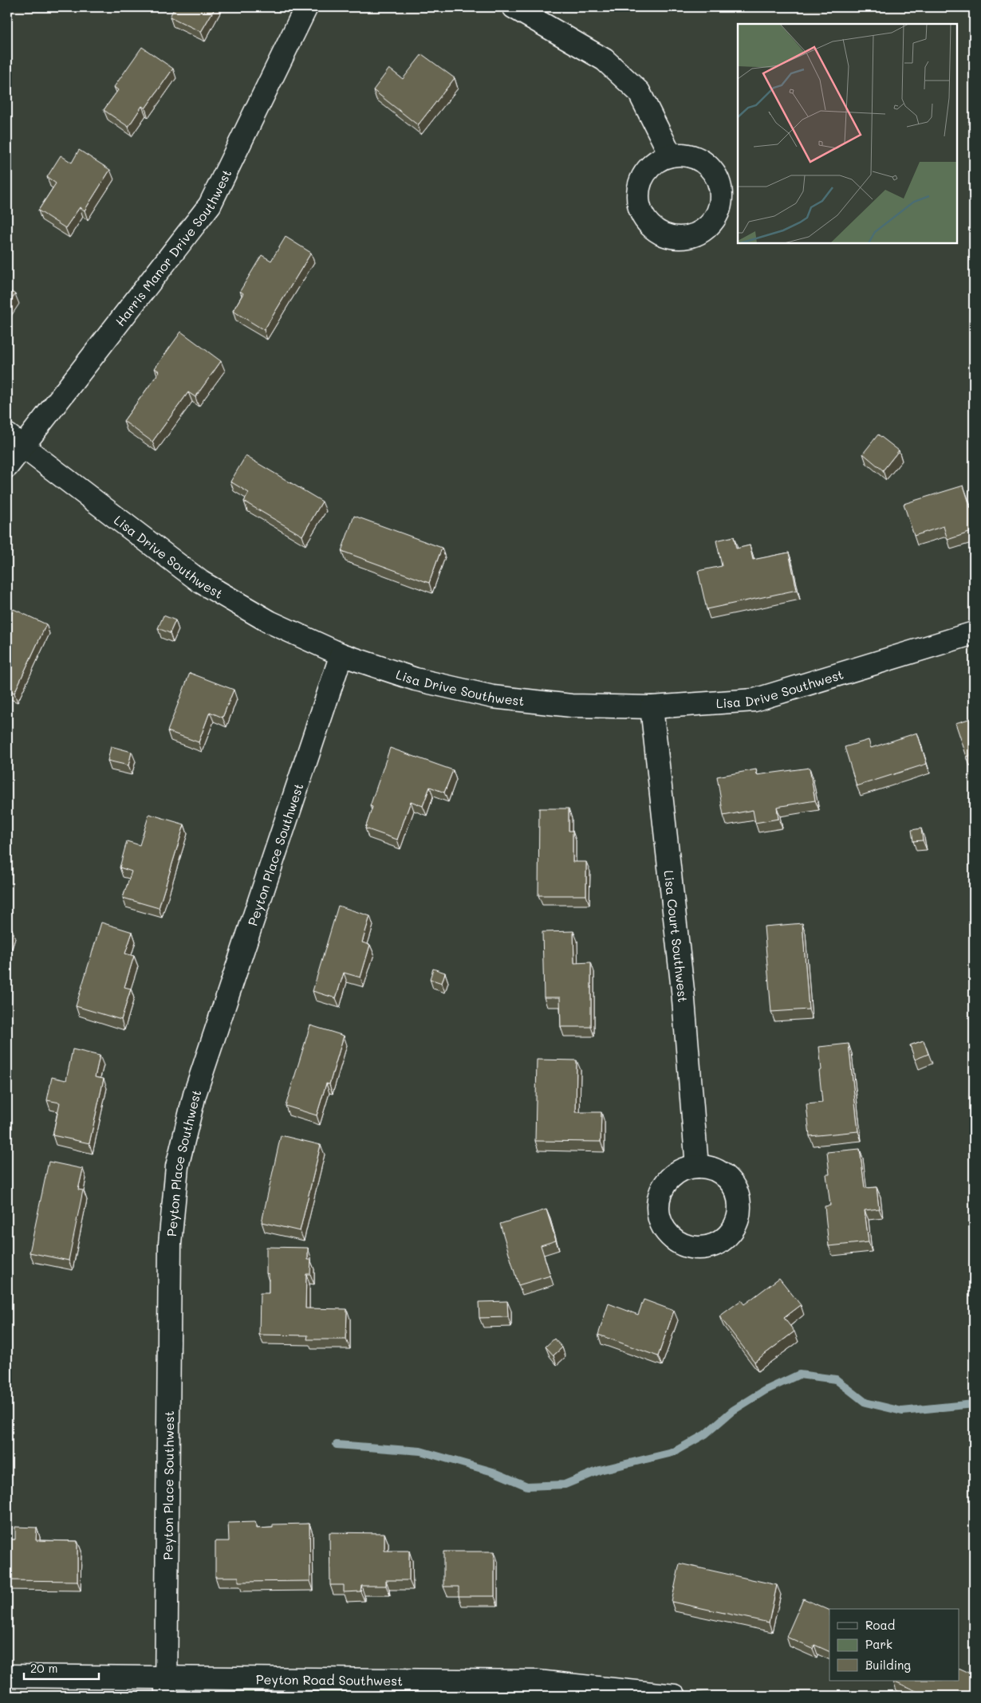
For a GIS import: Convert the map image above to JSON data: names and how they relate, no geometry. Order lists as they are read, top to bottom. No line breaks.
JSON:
{"streets":{"street":["Harris Manor Drive Southwest","Lisa Drive Southwest","Peyton Place Southwest","Lisa Court Southwest","Peyton Road Southwest"]},"crossings":[["Harris Manor Drive Southwest","Lisa Drive Southwest"],["Lisa Drive Southwest","Peyton Place Southwest"],["Lisa Drive Southwest","Lisa Court Southwest"],["Peyton Place Southwest","Peyton Road Southwest"]],"legend":["Road","Park","Building"],"scale_bar":"20 m"}
